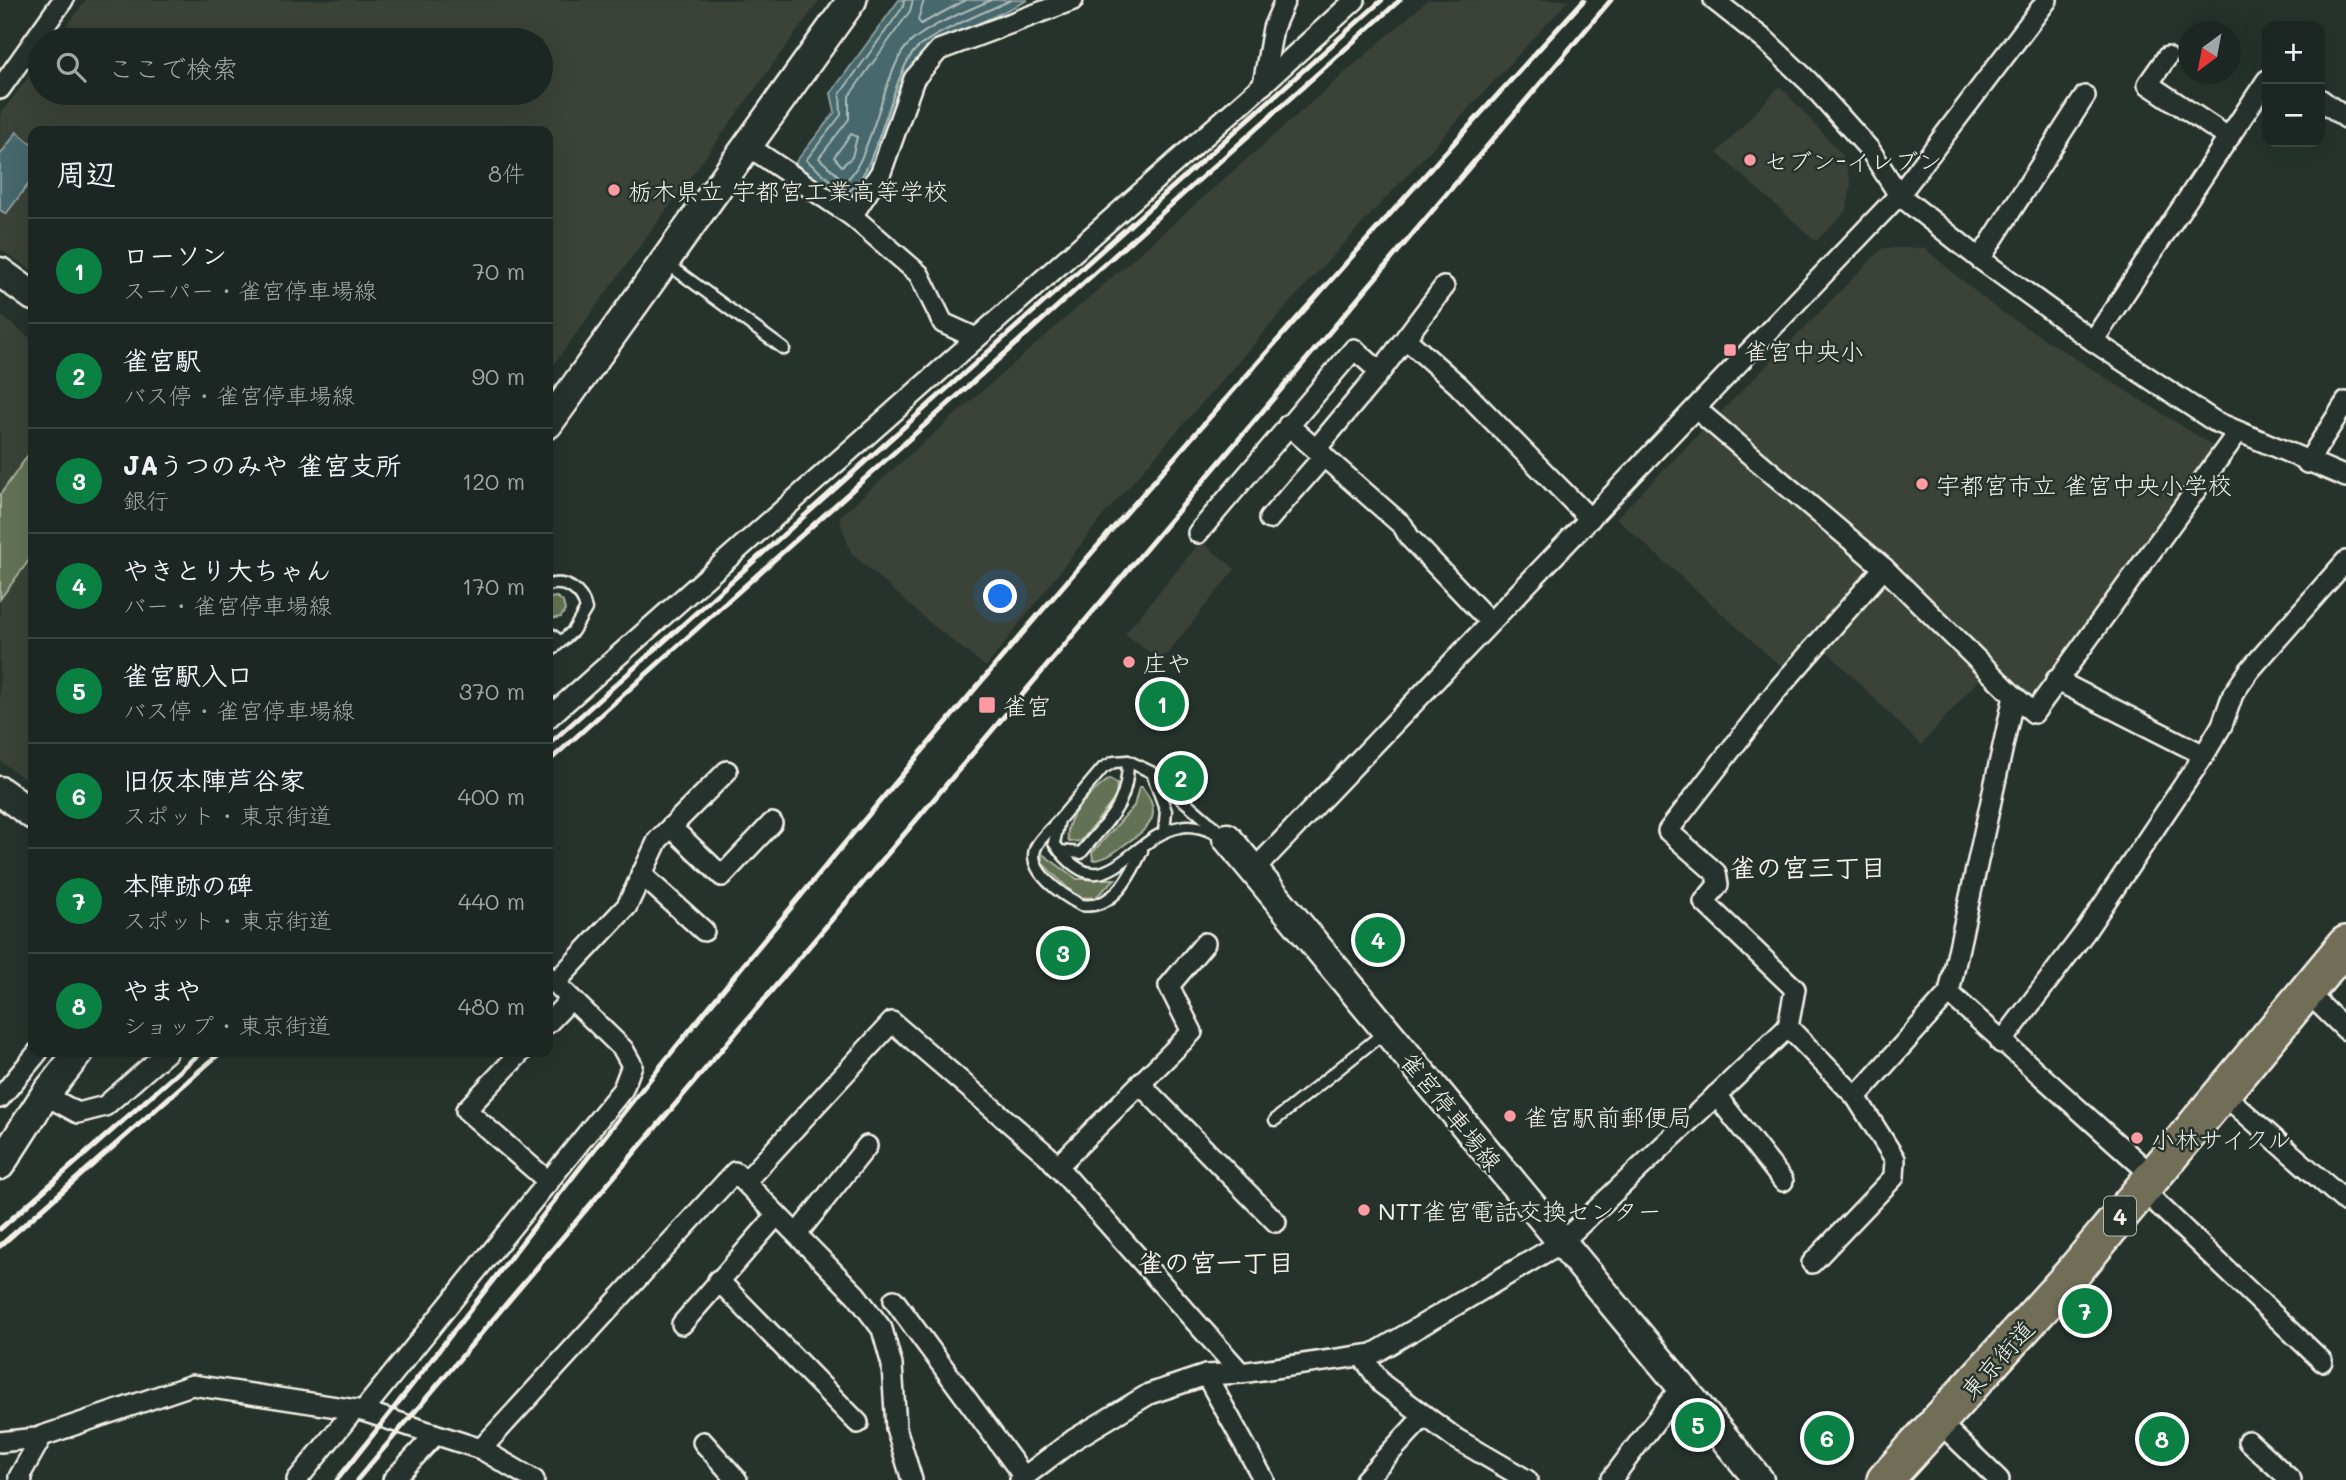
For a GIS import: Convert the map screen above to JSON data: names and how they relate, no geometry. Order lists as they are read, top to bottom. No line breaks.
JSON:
{"streets":{"highway":["4","東京街道"],"main road":["雀宮停車場線"]},"districts":["雀の宮三丁目","雀の宮一丁目"],"places":{"other":["セブン-イレブン","栃木県立 宇都宮工業高等学校","宇都宮市立 雀宮中央小学校","庄や","雀宮駅前郵便局","小林サイクル","NTT雀宮電話交換センター"],"transit":["雀宮中央小","雀宮"]},"north":"bottom left","page":{"map_buttons":["+","−"],"search":"ここで検索","heading":["周辺","8件"],"list":[{"mark":"1","name":"ローソン","note":"スーパー · 雀宮停車場線","value":"70 m"},{"mark":"2","name":"雀宮駅","note":"バス停 · 雀宮停車場線","value":"90 m"},{"mark":"3","name":"JAうつのみや 雀宮支所","note":"銀行","value":"120 m"},{"mark":"4","name":"やきとり大ちゃん","note":"バー · 雀宮停車場線","value":"170 m"},{"mark":"5","name":"雀宮駅入口","note":"バス停 · 雀宮停車場線","value":"370 m"},{"mark":"6","name":"旧仮本陣芦谷家","note":"スポット · 東京街道","value":"400 m"},{"mark":"7","name":"本陣跡の碑","note":"スポット · 東京街道","value":"440 m"},{"mark":"8","name":"やまや","note":"ショップ · 東京街道","value":"480 m"}],"pins":["1","2","4","3","7","5","6","8"]}}
